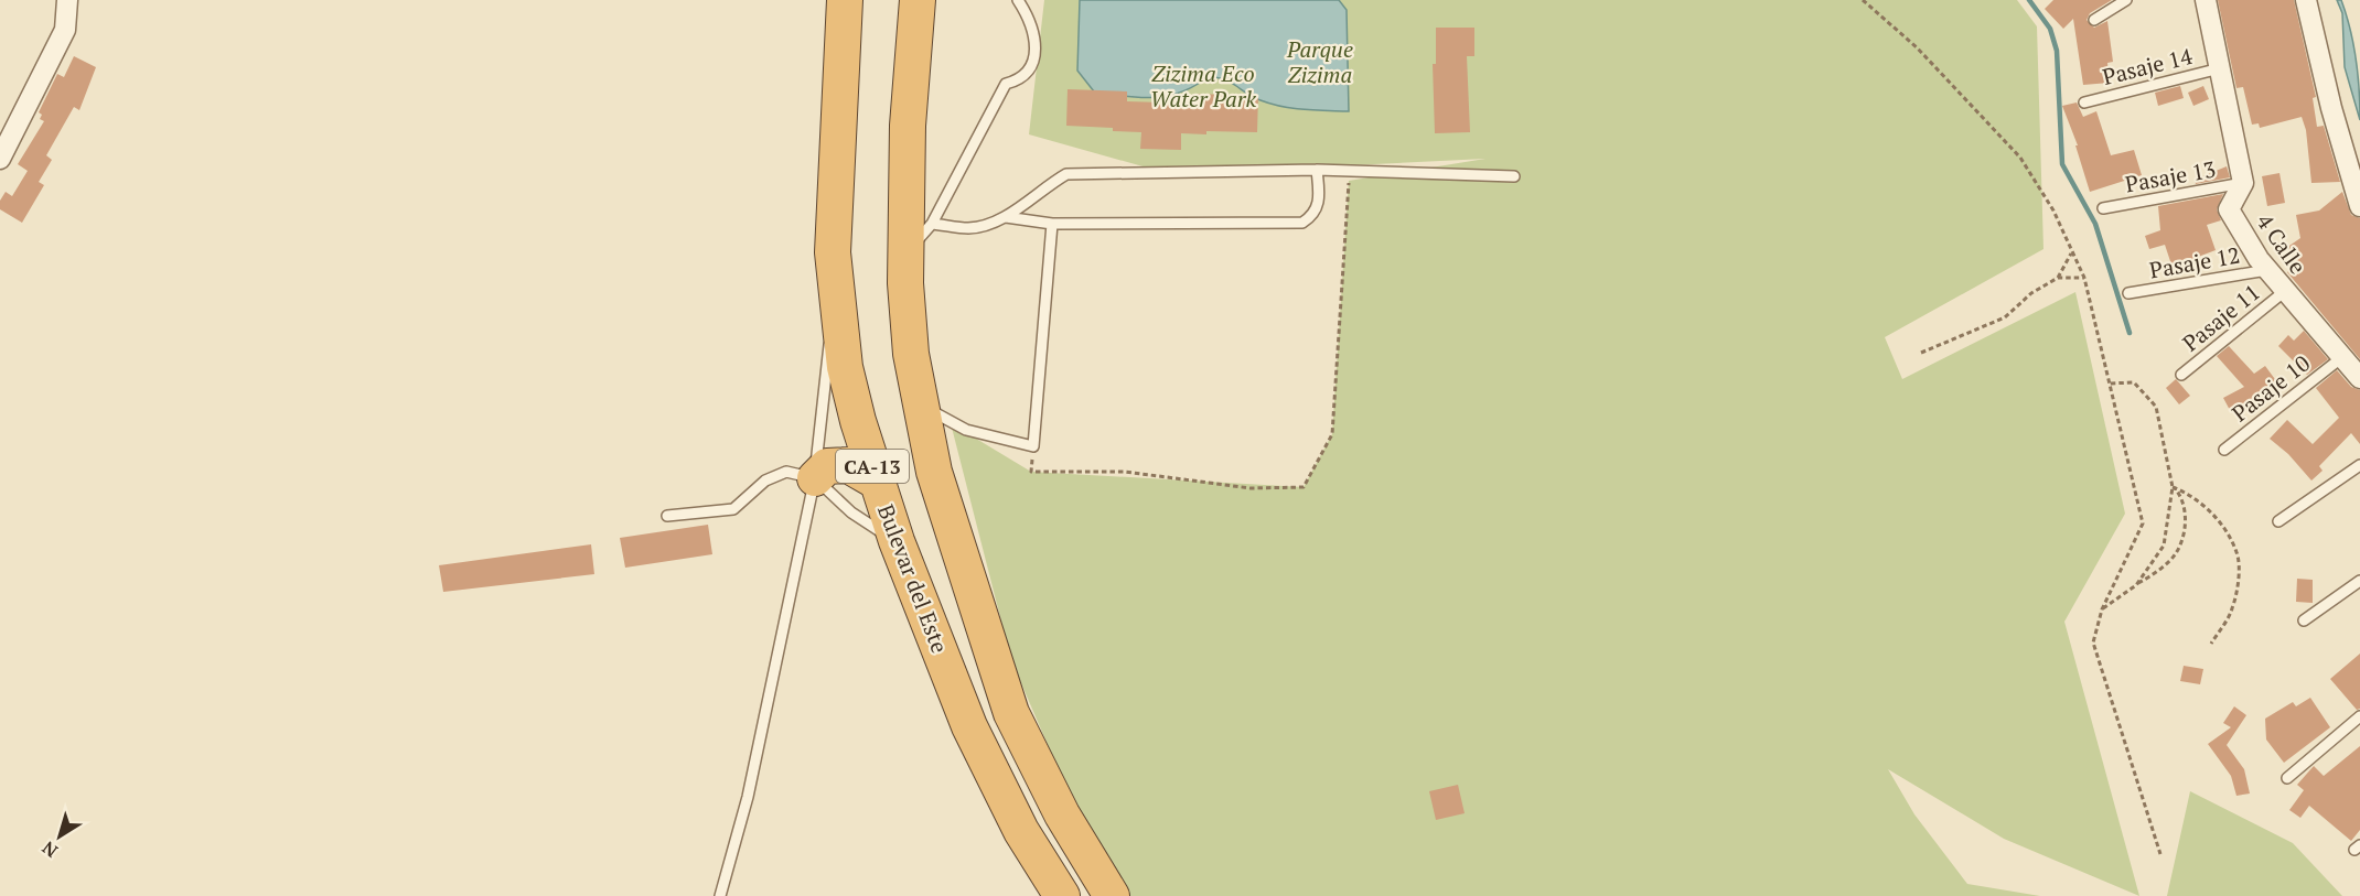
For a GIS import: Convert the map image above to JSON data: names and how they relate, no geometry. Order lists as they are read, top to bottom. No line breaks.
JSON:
{"streets":{"highway":["CA-13","Bulevar del Este"],"street":["4 Calle"],"lane":["Pasaje 14","Pasaje 13","Pasaje 12","Pasaje 11","Pasaje 10"]},"crossings":[["Pasaje 13","4 Calle"],["4 Calle","Pasaje 12"],["4 Calle","Pasaje 11"],["4 Calle","Pasaje 10"]],"parks":["Parque Zizima","Zizima Eco Water Park"],"north":"bottom left"}
